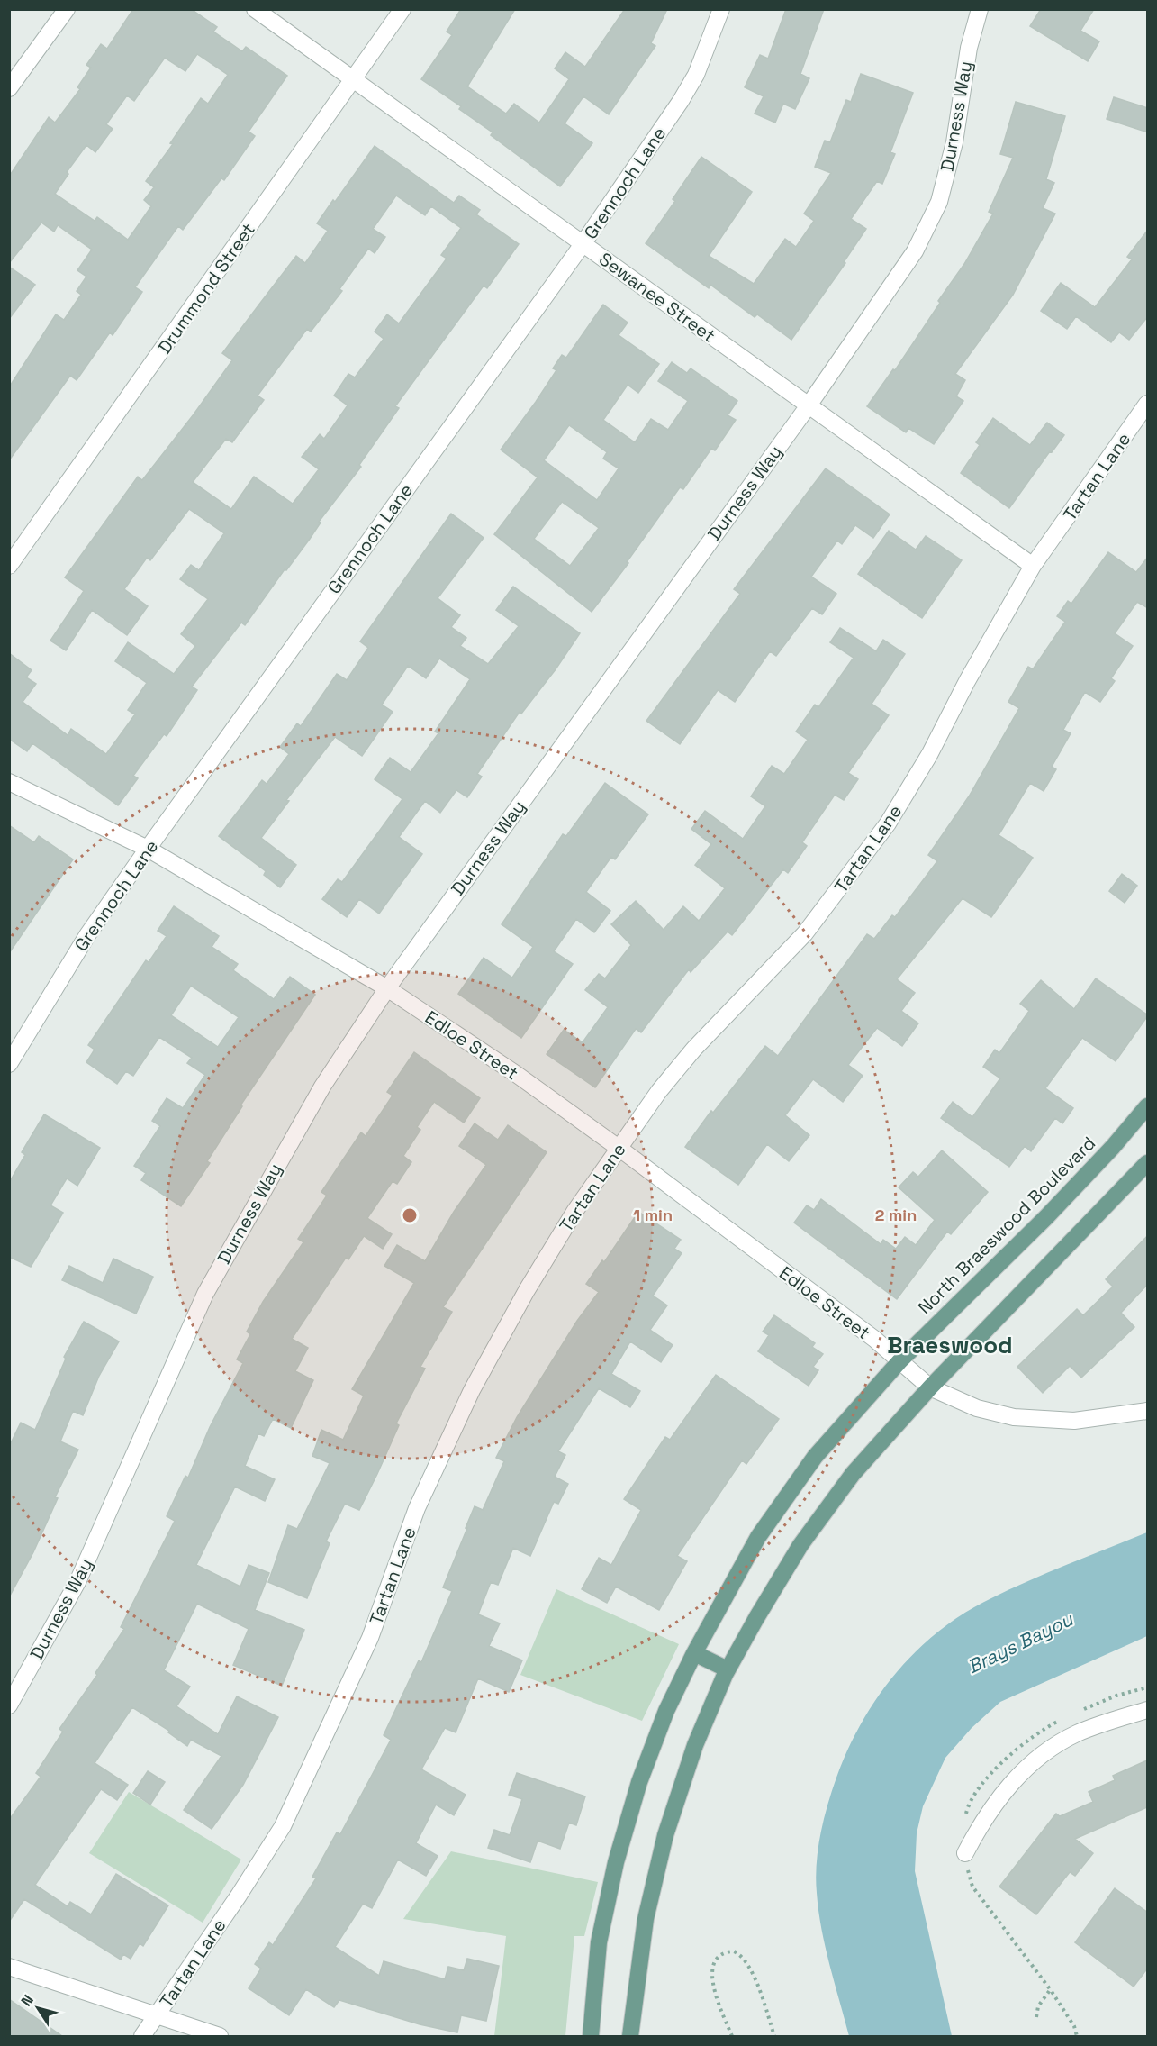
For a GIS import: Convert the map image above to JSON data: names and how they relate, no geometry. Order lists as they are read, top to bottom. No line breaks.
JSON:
{"streets":{"main road":["North Braeswood Boulevard"],"street":["Durness Way","Grennoch Lane","Drummond Street","Sewanee Street","Tartan Lane","Edloe Street"]},"crossings":[["Durness Way","Sewanee Street"],["Durness Way","Edloe Street"],["Grennoch Lane","Sewanee Street"],["Grennoch Lane","Edloe Street"],["Drummond Street","Sewanee Street"],["Sewanee Street","Tartan Lane"],["Tartan Lane","Edloe Street"],["Edloe Street","North Braeswood Boulevard"]],"districts":["Braeswood"],"water":["Brays Bayou"],"north":"top left","rings":["1 min","2 min"]}
